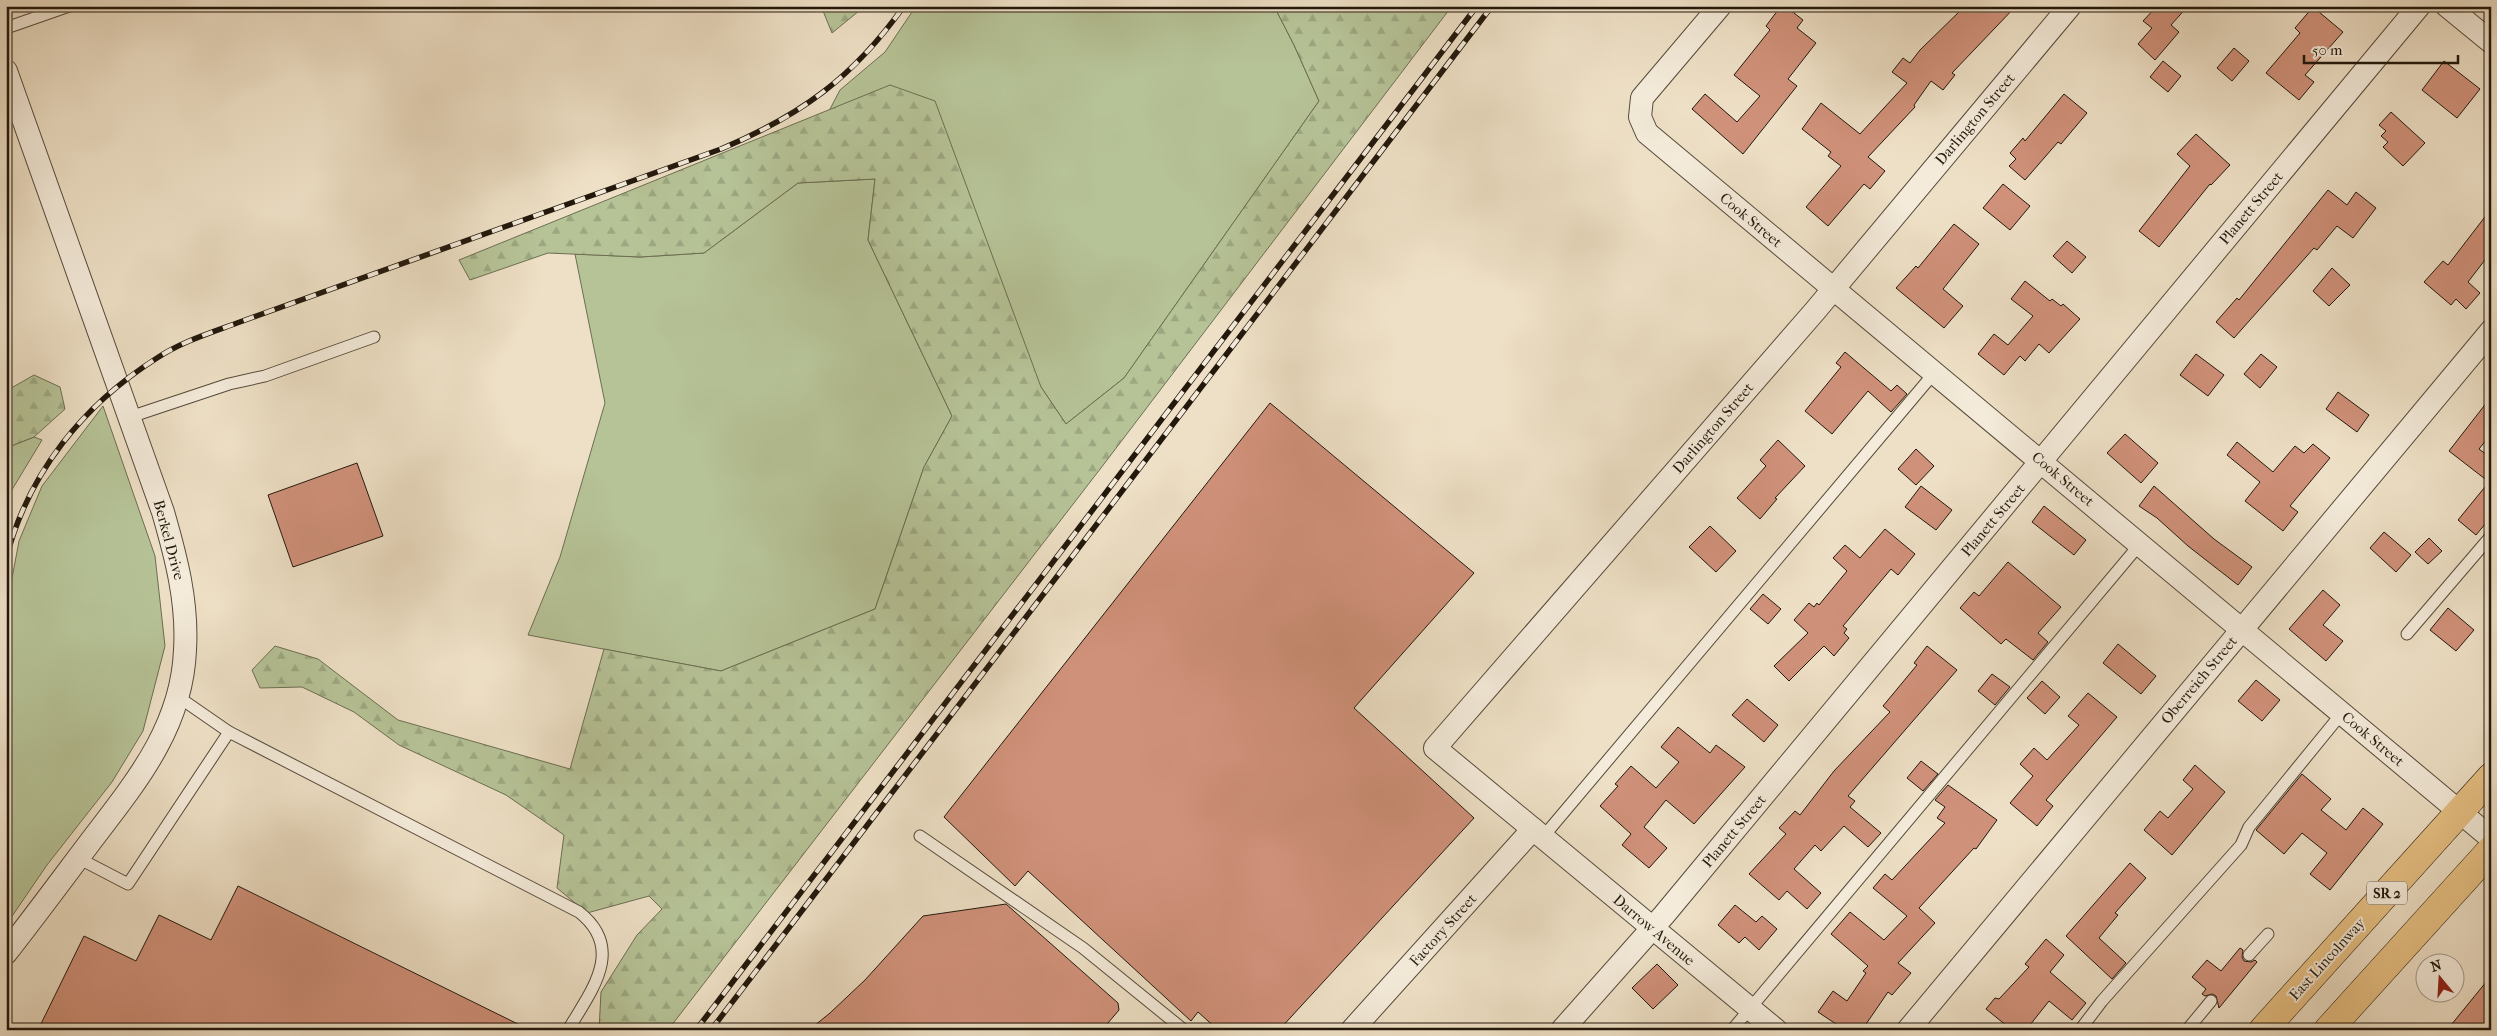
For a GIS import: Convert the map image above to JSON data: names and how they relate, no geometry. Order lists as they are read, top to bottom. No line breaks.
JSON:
{"streets":{"main road":["SR 2","East Lincolnway"],"street":["Darlington Street","Planett Street","Cook Street","Berkel Drive","Oberreich Street","Factory Street","Darrow Avenue"]},"crossings":[["Darlington Street","Cook Street"],["Darlington Street","Factory Street"],["Darlington Street","Darrow Avenue"],["Planett Street","Cook Street"],["Planett Street","Darrow Avenue"],["Cook Street","Oberreich Street"],["Cook Street","East Lincolnway"],["Factory Street","Darrow Avenue"]],"scale_bar":"50 m","north":"top"}
